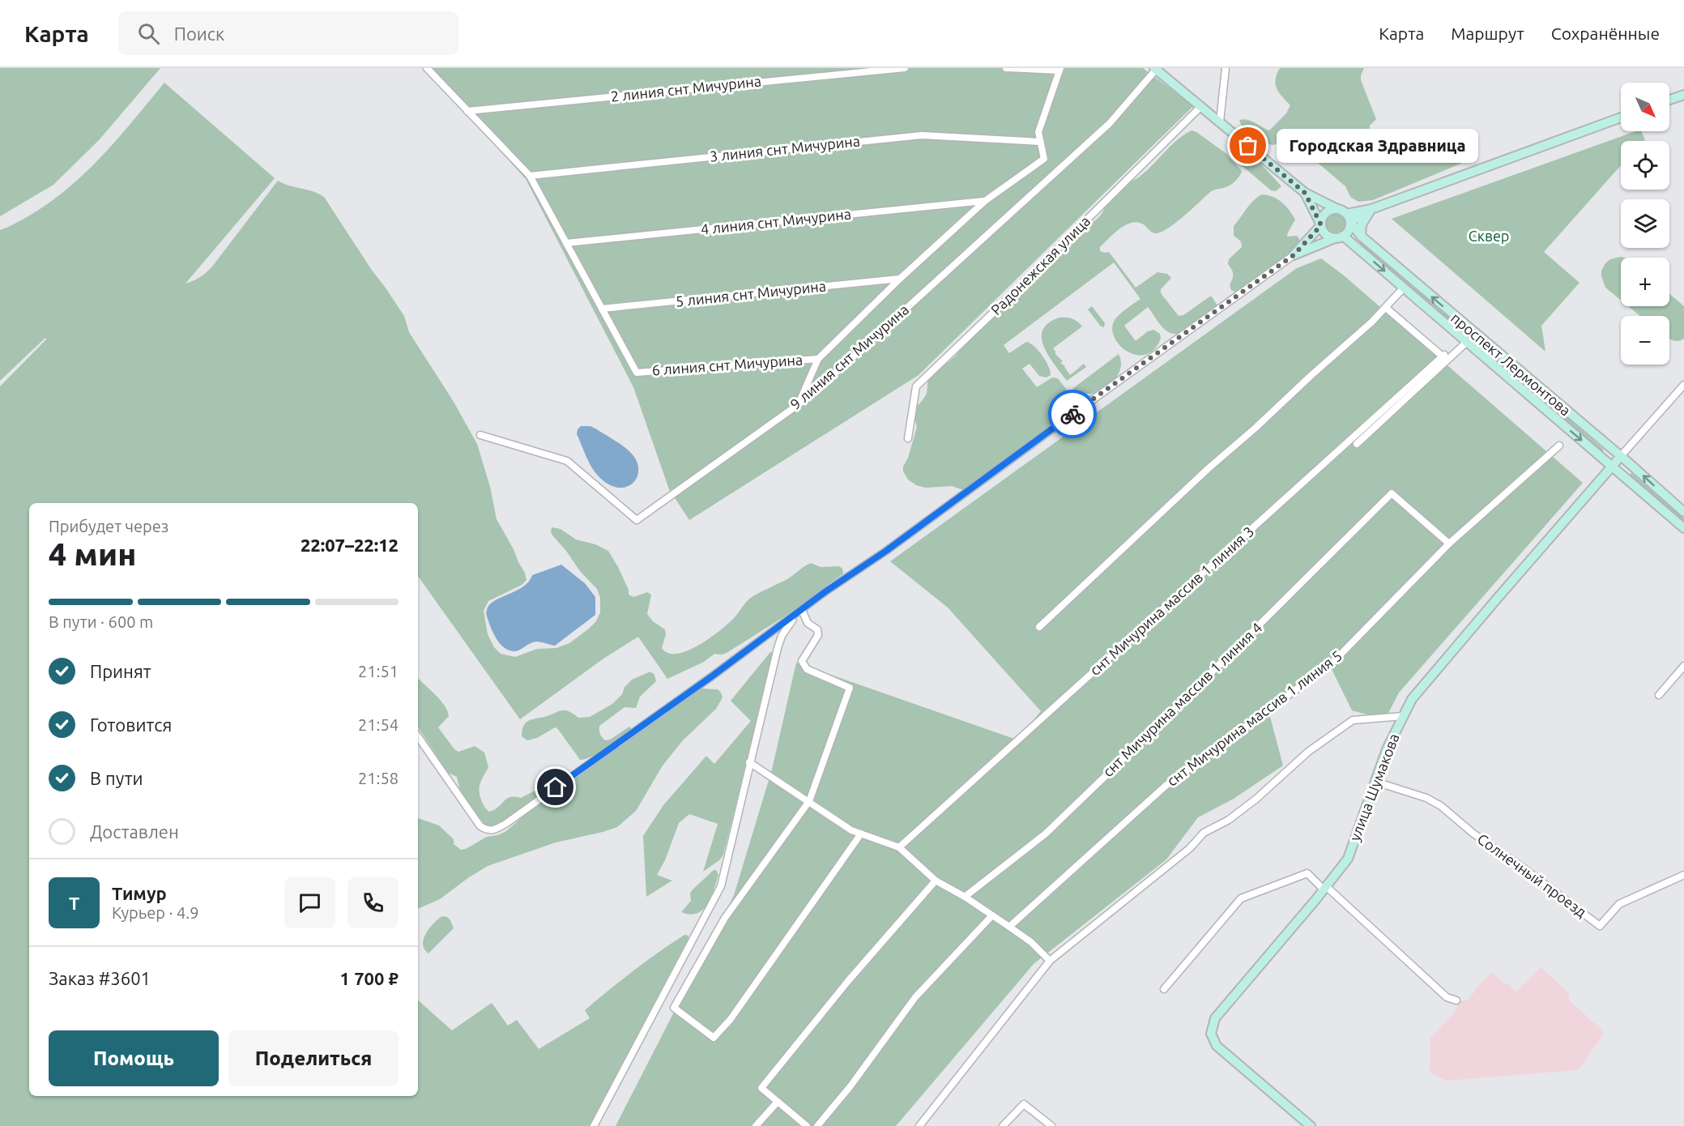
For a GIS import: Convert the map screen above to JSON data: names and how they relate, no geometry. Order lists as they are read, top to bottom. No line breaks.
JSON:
{"streets":{"street":["2 линия снт Мичурина","3 линия снт Мичурина","4 линия снт Мичурина","Радонежская улица","5 линия снт Мичурина","9 линия снт Мичурина","проспект Лермонтова","6 линия снт Мичурина","снт Мичурина массив 1 линия 3","снт Мичурина массив 1 линия 4","снт Мичурина массив 1 линия 5","улица Шумакова","Солнечный проезд"]},"crossings":[["5 линия снт Мичурина","6 линия снт Мичурина"],["проспект Лермонтова","улица Шумакова"],["снт Мичурина массив 1 линия 4","снт Мичурина массив 1 линия 5"],["улица Шумакова","Солнечный проезд"]],"parks":["Сквер"],"places":["Городская Здравница"],"north":"bottom right","page":{"header":"Карта","search":"Поиск","nav":["Карта","Маршрут","Сохранённые"],"map_buttons":["+","−"],"bubble":"Городская Здравница","heading":["4 мин","Прибудет через","22:07–22:12"],"panel":["Тимур","Курьер · 4.9","Заказ #3601","1 700 ₽"],"bar":"В пути · 600 m","list":[["Принят","21:51"],["Готовится","21:54"],["В пути","21:58"],"Доставлен"],"round":"Т","buttons":["Помощь","Поделиться"]}}
